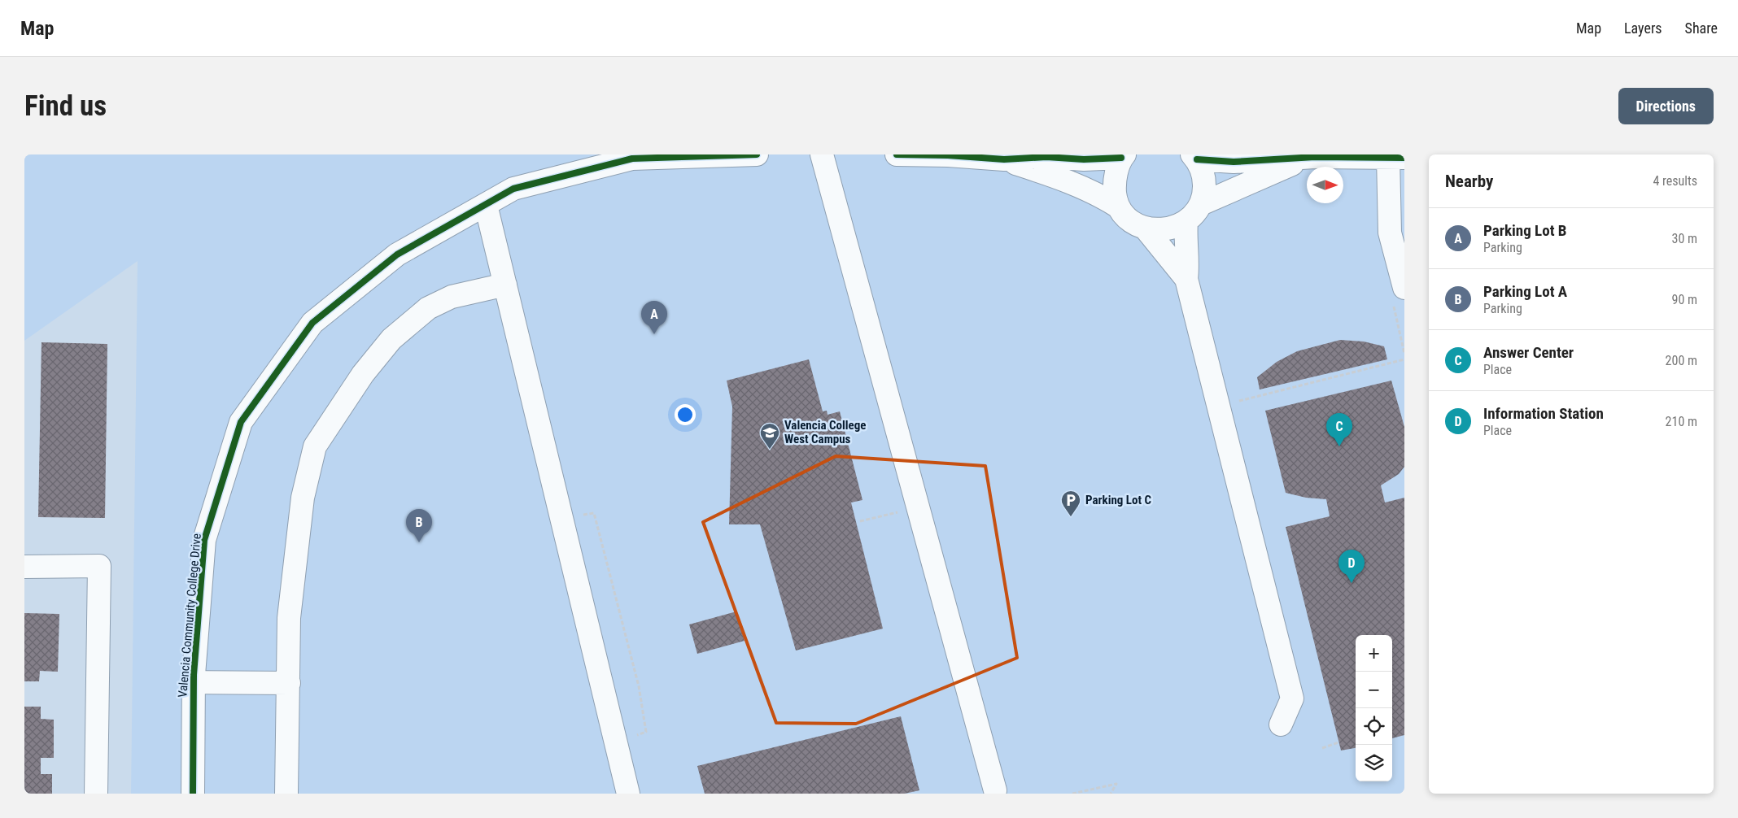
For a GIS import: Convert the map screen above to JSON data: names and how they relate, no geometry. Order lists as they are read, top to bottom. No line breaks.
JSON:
{"streets":{"street":["Valencia Community College Drive"]},"places":{"school or university":["Valencia College West Campus"],"parking":["Parking Lot C"]},"north":"right","page":{"header":"Map","nav":["Map","Layers","Share"],"buttons":"Directions","title":"Find us","heading":["Nearby","4 results"],"list":[{"mark":"A","name":"Parking Lot B","note":"Parking","value":"30 m"},{"mark":"B","name":"Parking Lot A","note":"Parking","value":"90 m"},{"mark":"C","name":"Answer Center","note":"Place","value":"200 m"},{"mark":"D","name":"Information Station","note":"Place","value":"210 m"}],"pins":["A","C","B","D"],"map_buttons":["+","−"]}}
